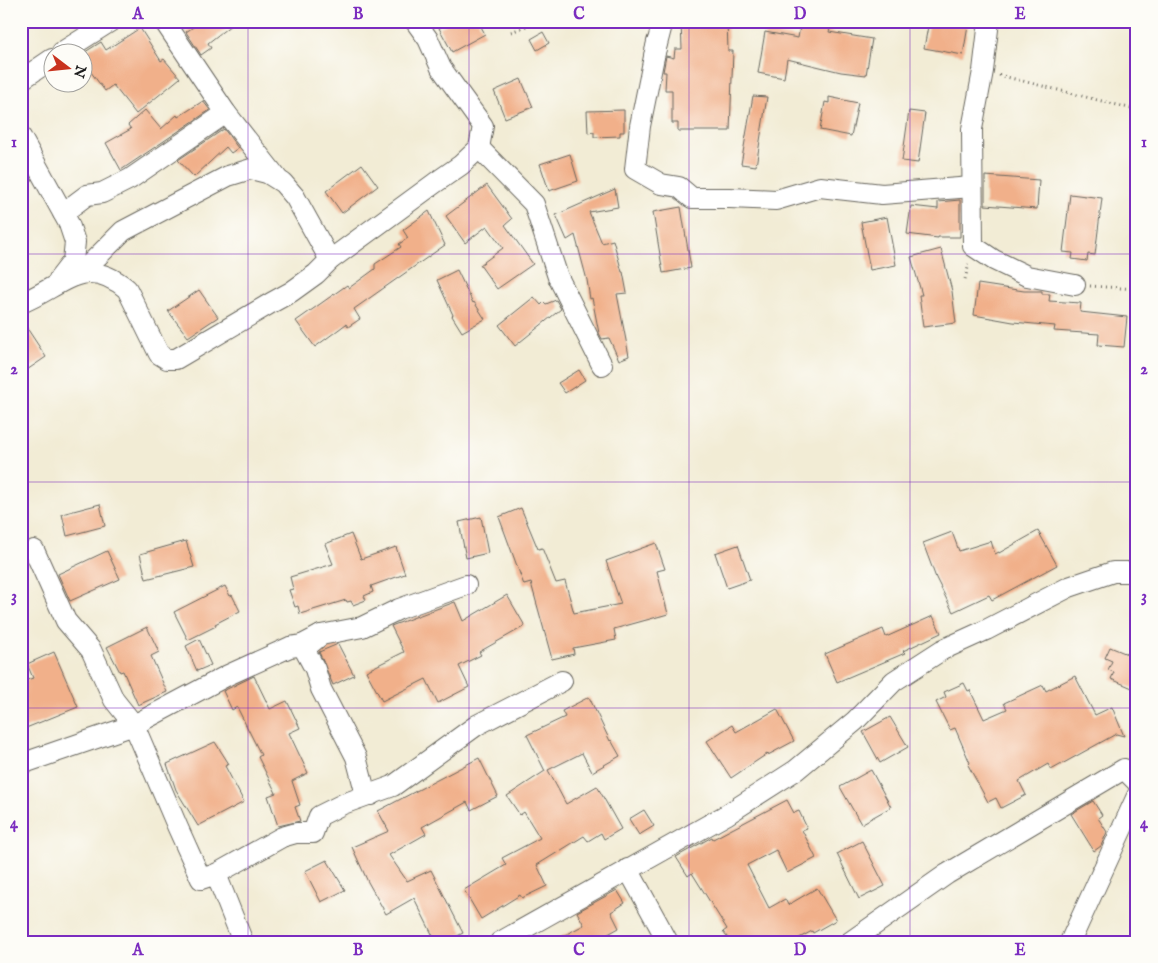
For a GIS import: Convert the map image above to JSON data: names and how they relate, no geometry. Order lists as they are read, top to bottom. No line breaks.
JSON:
{"north":"right","grid":{"columns":["A","B","C","D","E"],"rows":["1","2","3","4"]}}
